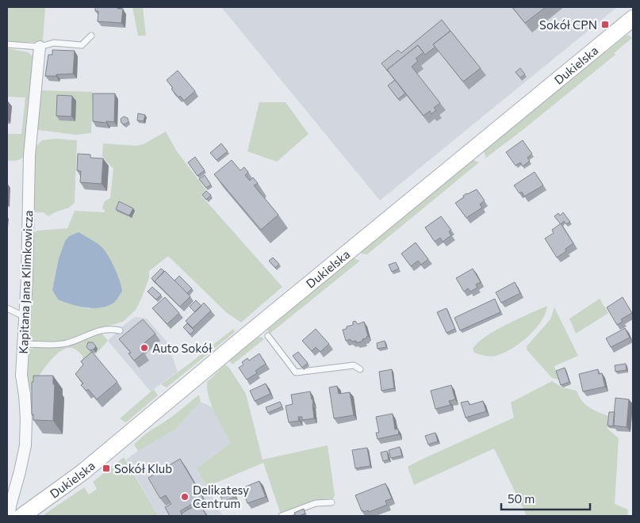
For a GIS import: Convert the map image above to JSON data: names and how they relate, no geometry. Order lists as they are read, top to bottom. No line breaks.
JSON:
{"streets":{"main road":["Dukielska"],"street":["Kapitana Jana Klimkowicza"]},"places":{"transit":["Sokół CPN","Sokół Klub"],"other":["Auto Sokół","Delikatesy Centrum"]},"scale_bar":"50 m"}
